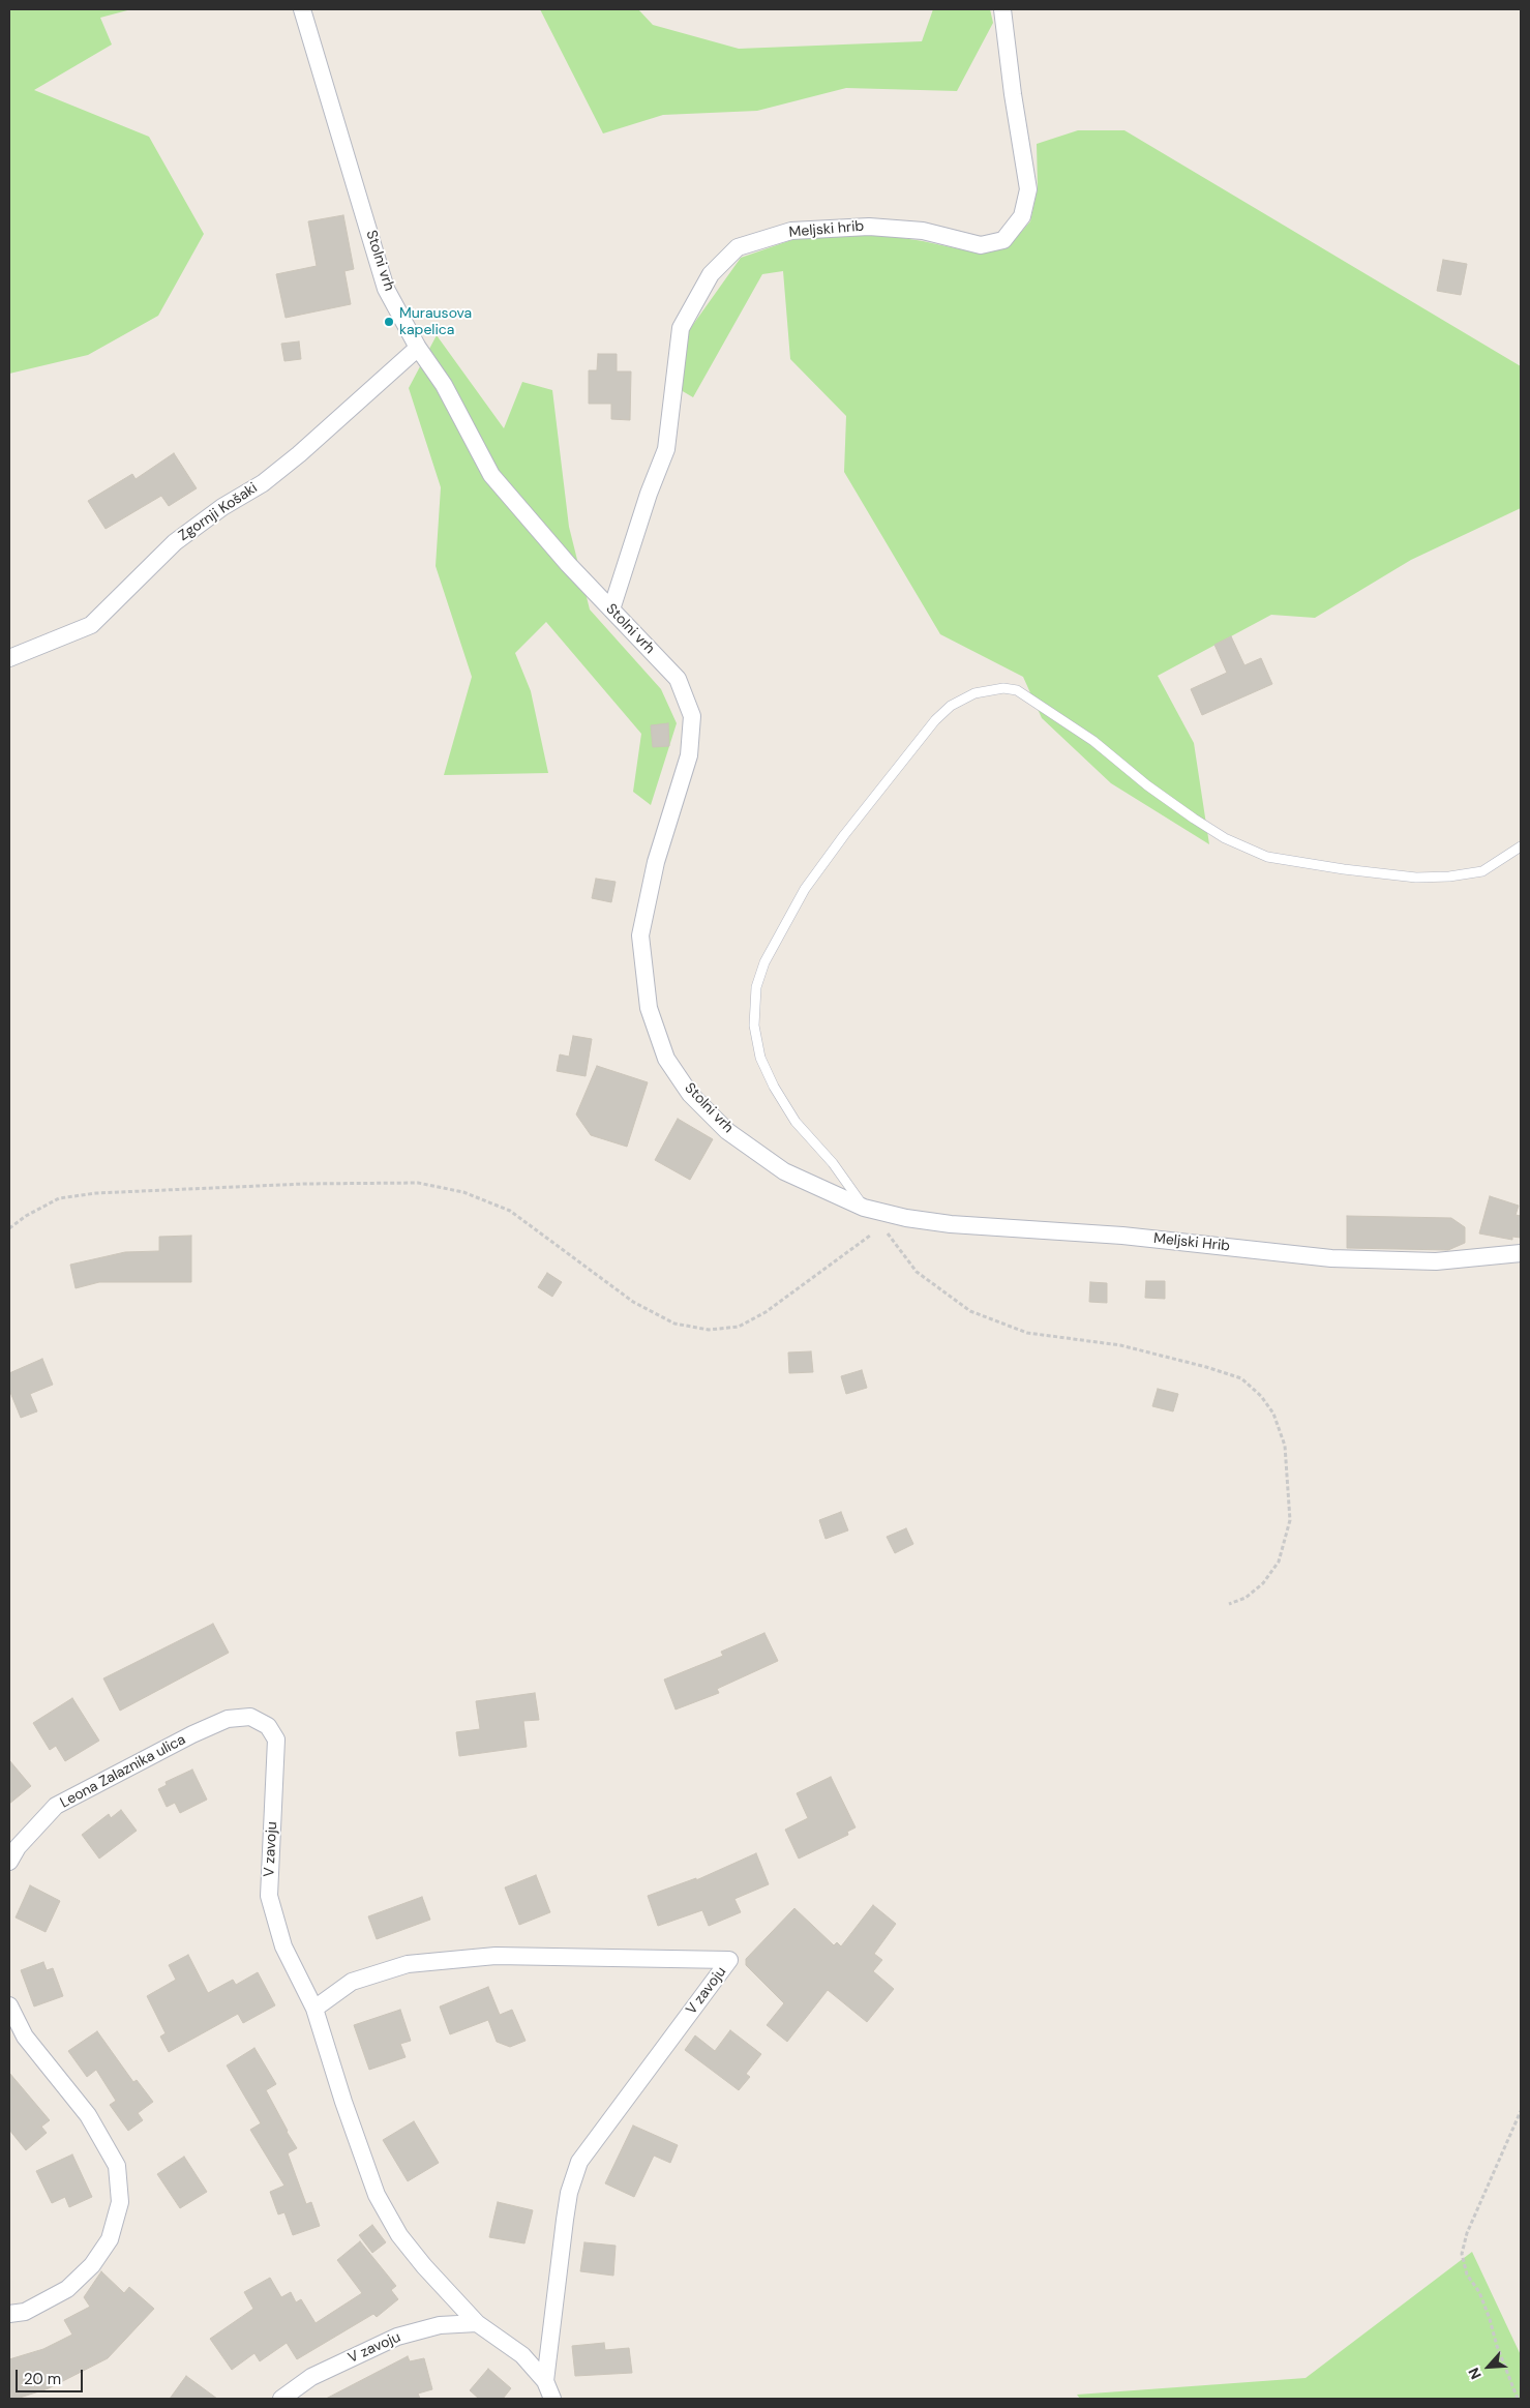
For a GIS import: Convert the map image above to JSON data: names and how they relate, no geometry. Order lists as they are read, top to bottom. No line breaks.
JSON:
{"streets":{"street":["Meljski hrib","Stolni vrh","Zgornji Košaki","Meljski Hrib","Leona Zalaznika ulica","V zavoju"]},"crossings":[["Meljski hrib","Stolni vrh"],["Stolni vrh","Zgornji Košaki"],["Stolni vrh","Meljski Hrib"],["Leona Zalaznika ulica","V zavoju"]],"places":["Murausova kapelica"],"scale_bar":"20 m","north":"bottom left"}
